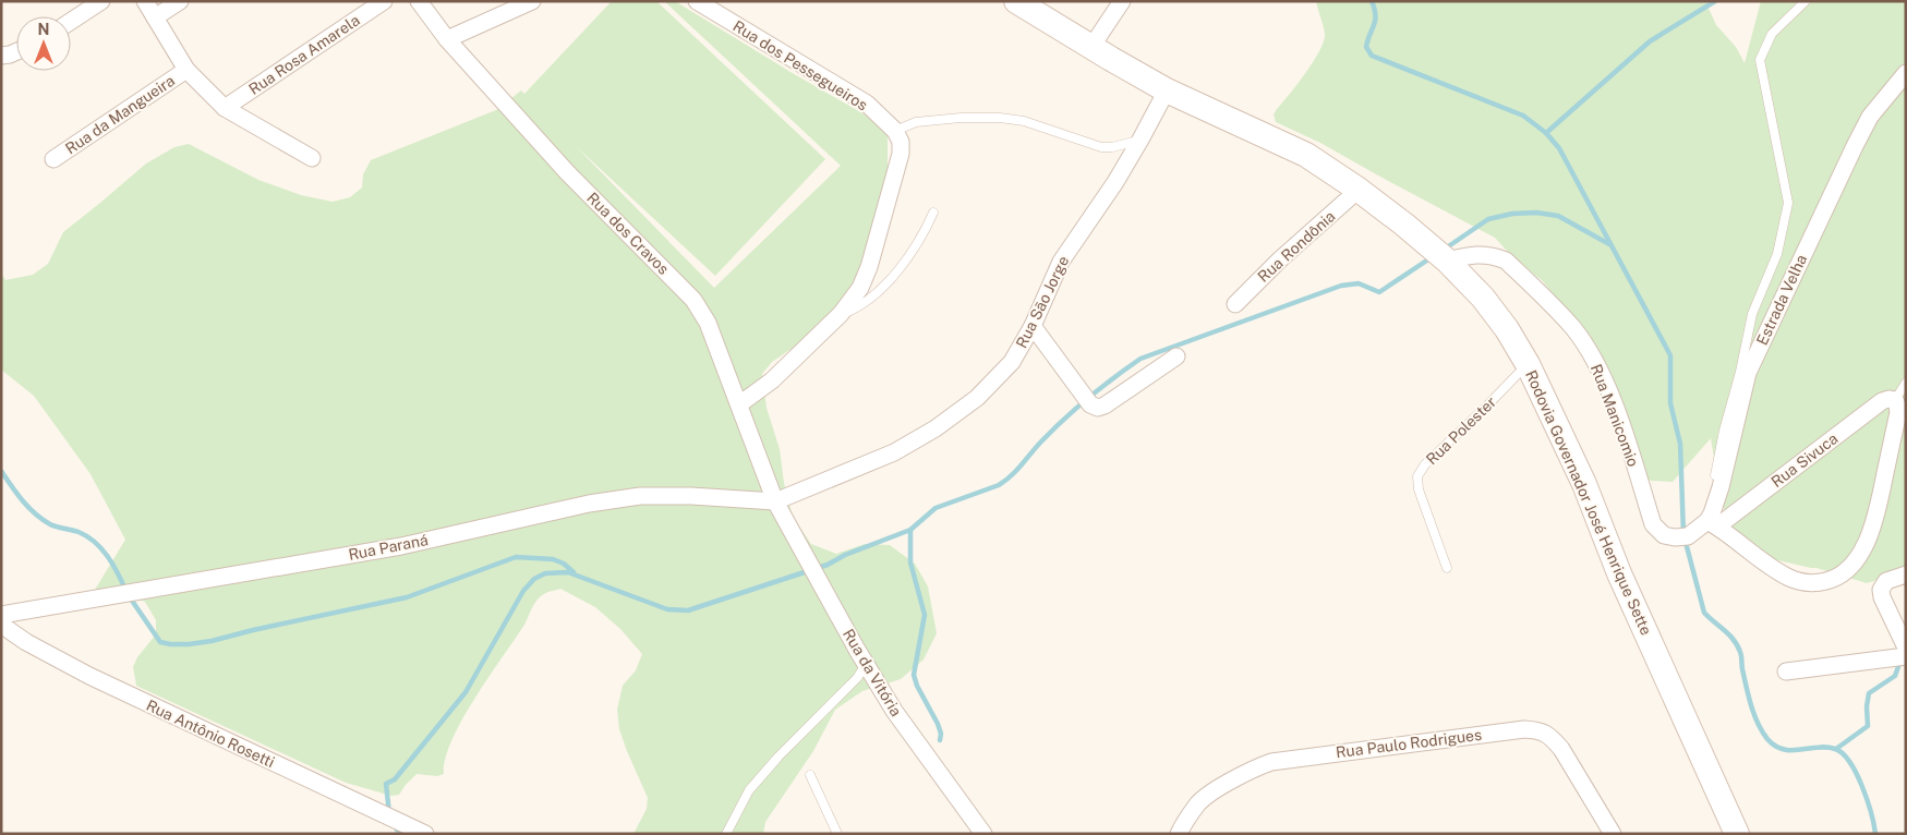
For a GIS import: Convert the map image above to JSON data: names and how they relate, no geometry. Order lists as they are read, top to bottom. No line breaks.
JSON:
{"streets":{"main road":["Rodovia Governador José Henrique Sette"],"street":["Rua Rosa Amarela","Rua dos Pessegueiros","Rua da Mangueira","Rua dos Cravos","Rua Rondônia","Estrada Velha","Rua São Jorge","Rua Manicomio","Rua Sivuca","Rua Paraná","Rua da Vitória","Rua Antônio Rosetti","Rua Paulo Rodrigues"],"lane":["Rua Polester"]},"crossings":[["Rua dos Cravos","Rua São Jorge"],["Rua dos Cravos","Rua Paraná"],["Rua dos Cravos","Rua da Vitória"],["Rua Rondônia","Rodovia Governador José Henrique Sette"],["Estrada Velha","Rua Manicomio"],["Estrada Velha","Rua Sivuca"],["Rua São Jorge","Rodovia Governador José Henrique Sette"],["Rua São Jorge","Rua Paraná"],["Rua São Jorge","Rua da Vitória"],["Rua Manicomio","Rua Sivuca"],["Rua Manicomio","Rodovia Governador José Henrique Sette"],["Rua Polester","Rodovia Governador José Henrique Sette"],["Rua Paraná","Rua da Vitória"]],"north":"top"}
